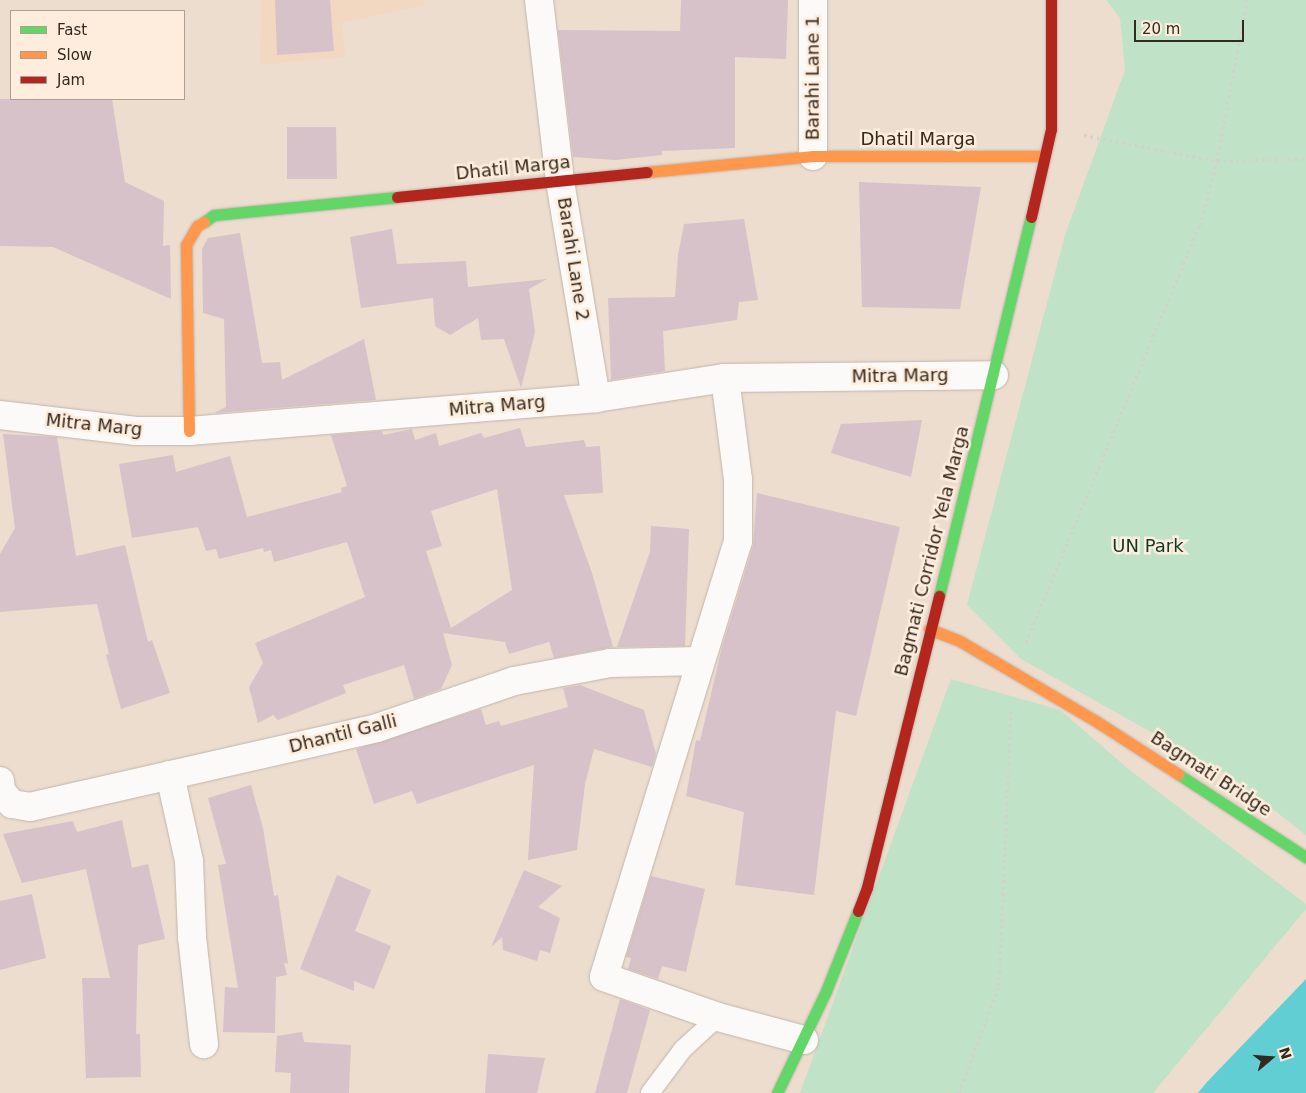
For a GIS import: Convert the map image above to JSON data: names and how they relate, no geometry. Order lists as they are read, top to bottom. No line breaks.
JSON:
{"streets":{"main road":["Dhatil Marga","Bagmati Corridor Yela Marga","Bagmati Bridge"],"street":["Barahi Lane 1","Barahi Lane 2","Mitra Marg","Dhantil Galli"]},"crossings":[["Barahi Lane 1","Dhatil Marga"],["Dhatil Marga","Barahi Lane 2"],["Dhatil Marga","Mitra Marg"],["Dhatil Marga","Bagmati Corridor Yela Marga"],["Barahi Lane 2","Mitra Marg"],["Mitra Marg","Bagmati Corridor Yela Marga"],["Bagmati Corridor Yela Marga","Bagmati Bridge"]],"parks":["UN Park"],"legend":["Fast","Slow","Jam"],"scale_bar":"20 m","north":"right"}
